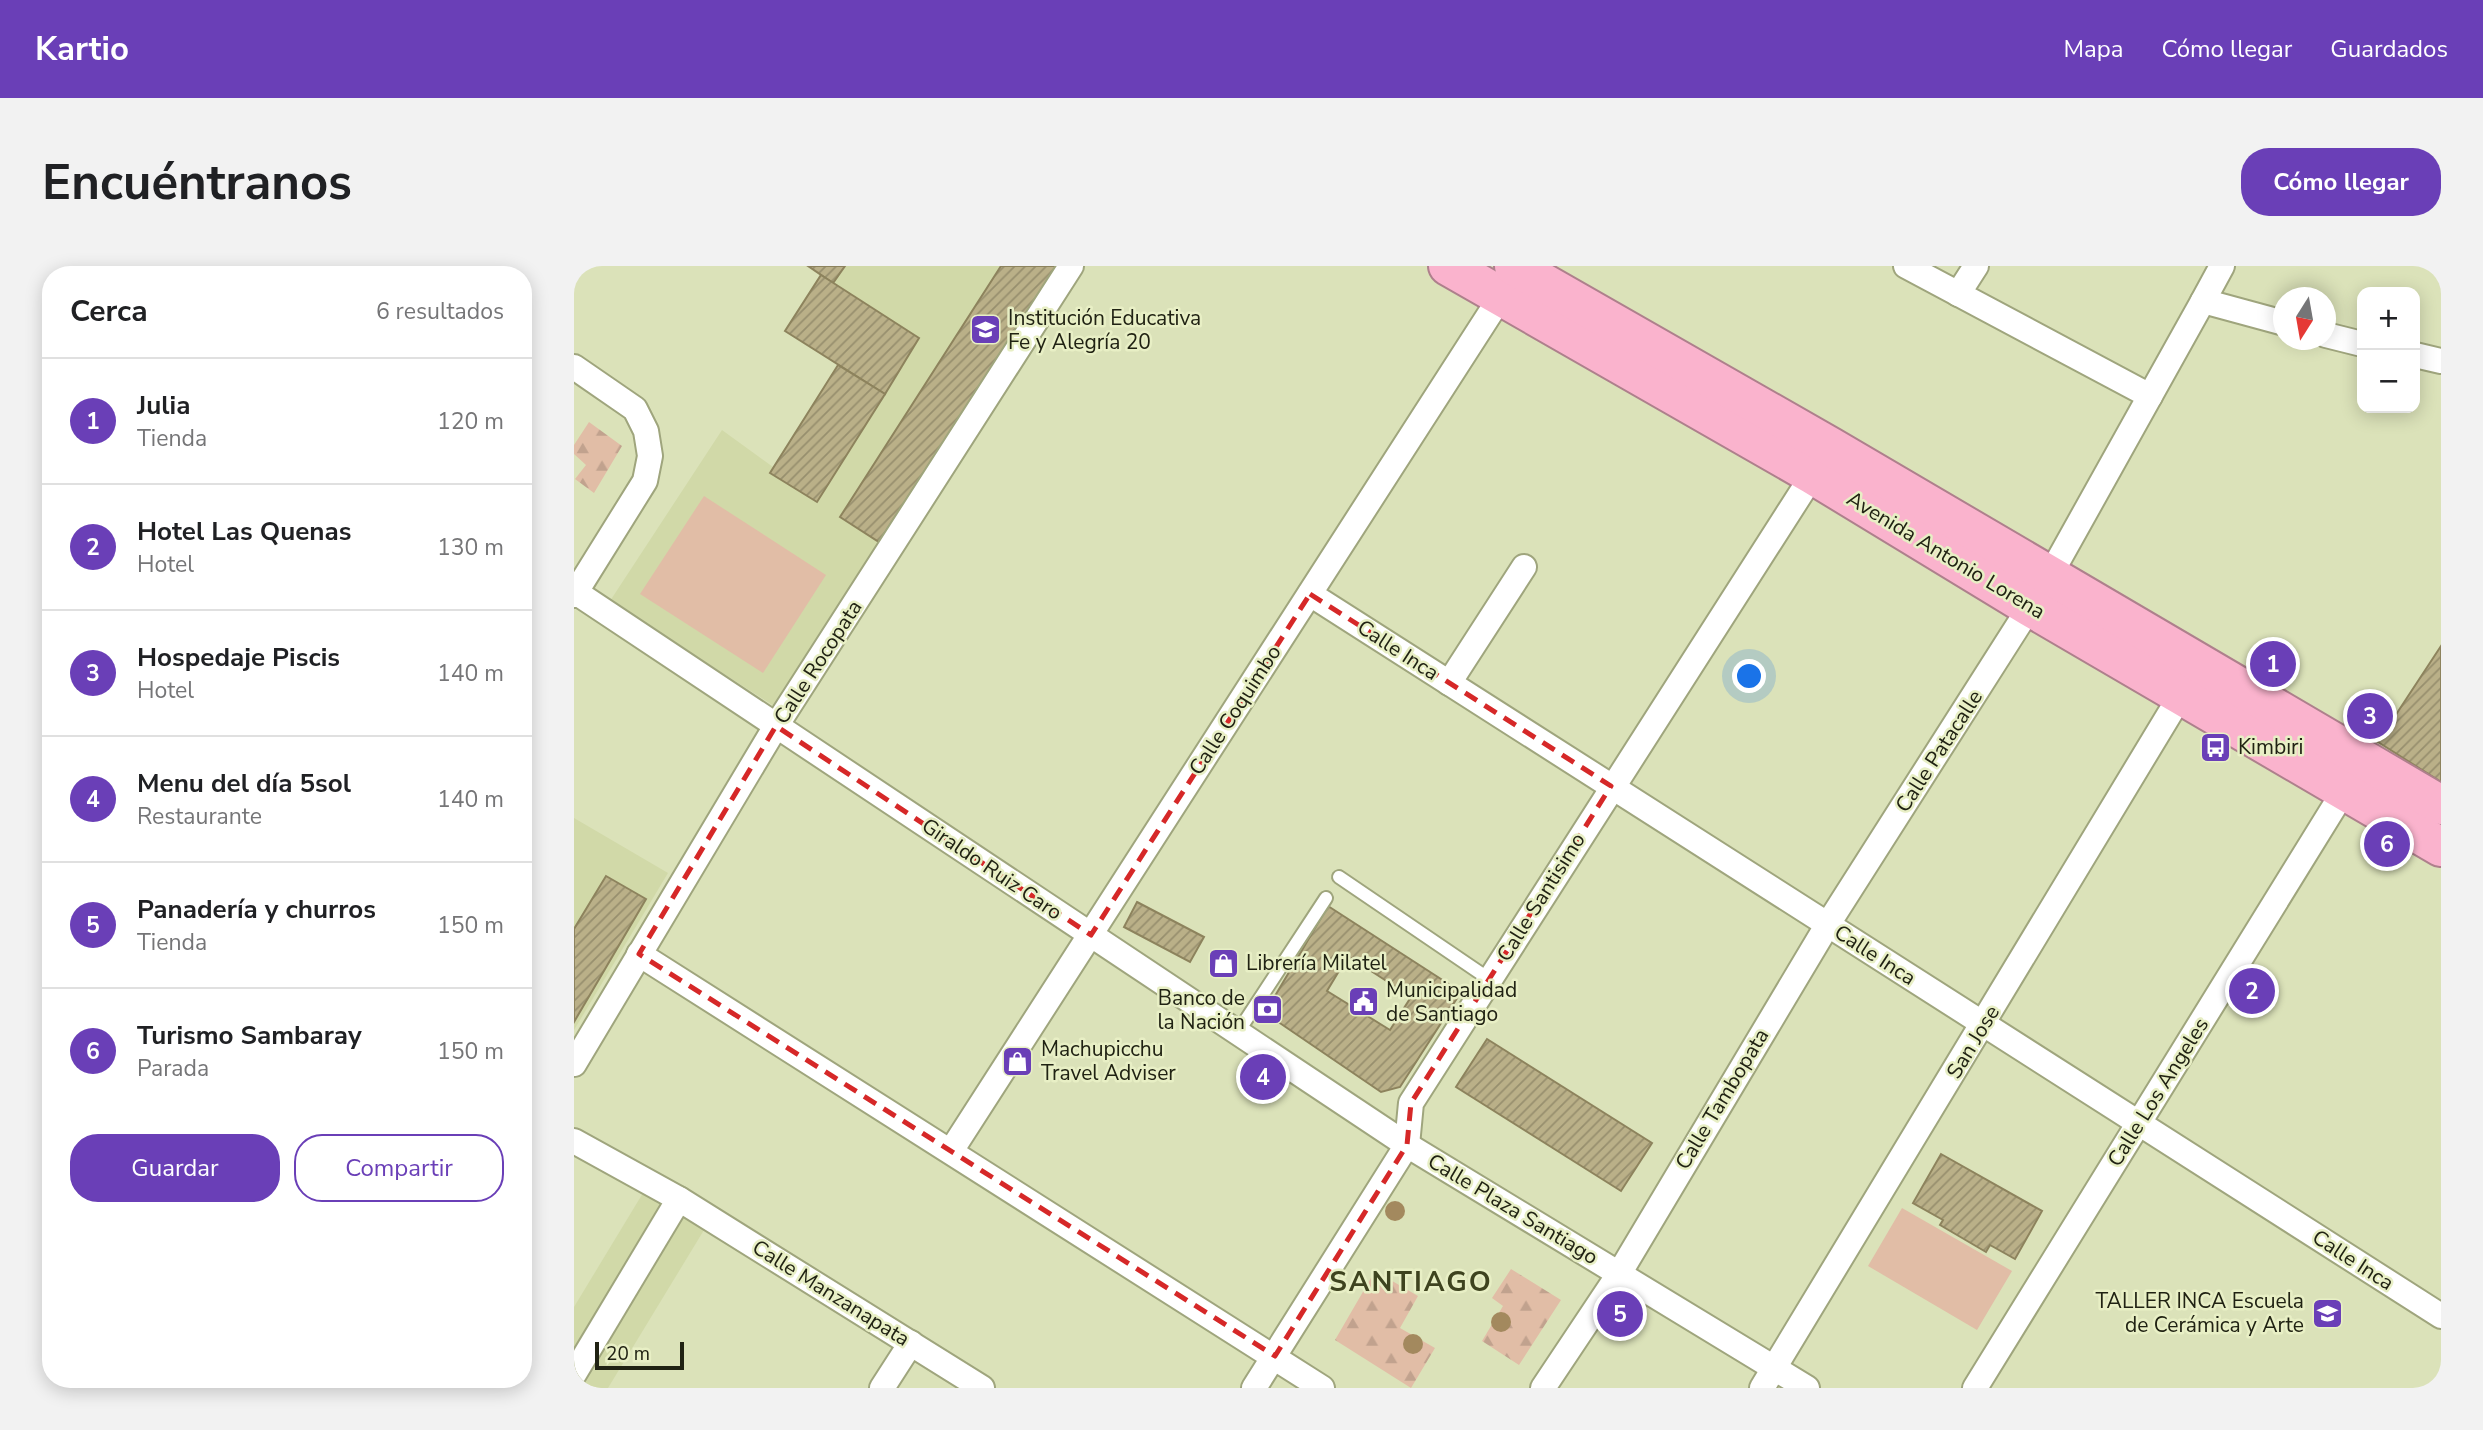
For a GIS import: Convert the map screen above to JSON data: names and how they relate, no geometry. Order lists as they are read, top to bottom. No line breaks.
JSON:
{"streets":{"highway":["Avenida Antonio Lorena"],"street":["Calle Inca","Calle Rocopata","Calle Coquimbo","Calle Patacalle","Giraldo Ruiz Caro","Calle Santisimo","San Jose","Calle Los Angeles","Calle Tambopata","Calle Plaza Santiago","Calle Manzanapata"]},"crossings":[["Avenida Antonio Lorena","Calle Coquimbo"],["Avenida Antonio Lorena","Calle Patacalle"],["Avenida Antonio Lorena","Calle Santisimo"],["Avenida Antonio Lorena","San Jose"],["Avenida Antonio Lorena","Calle Los Angeles"],["Calle Inca","Calle Coquimbo"],["Calle Inca","Calle Patacalle"],["Calle Inca","Calle Santisimo"],["Calle Inca","San Jose"],["Calle Inca","Calle Los Angeles"],["Calle Inca","Calle Tambopata"],["Calle Rocopata","Giraldo Ruiz Caro"],["Calle Coquimbo","Giraldo Ruiz Caro"],["Calle Patacalle","Calle Tambopata"],["Giraldo Ruiz Caro","Calle Santisimo"],["Giraldo Ruiz Caro","Calle Plaza Santiago"],["Calle Santisimo","Calle Plaza Santiago"],["San Jose","Calle Plaza Santiago"],["Calle Tambopata","Calle Plaza Santiago"]],"districts":["SANTIAGO"],"places":{"school or university":["Institución Educativa Fe y Alegría 20","TALLER INCA Escuela de Cerámica y Arte"],"bus stop":["Kimbiri"],"shop":["Librería Milatel","Machupicchu Travel Adviser"],"public building":["Municipalidad de Santiago"],"bank":["Banco de la Nación"]},"scale_bar":"20 m","north":"bottom","page":{"header":"Kartio","nav":["Mapa","Cómo llegar","Guardados"],"buttons":["Cómo llegar",["Guardar","Compartir"]],"title":"Encuéntranos","heading":["Cerca","6 resultados"],"map_buttons":["+","−"],"list":[{"mark":"1","name":"Julia","note":"Tienda","value":"120 m"},{"mark":"2","name":"Hotel Las Quenas","note":"Hotel","value":"130 m"},{"mark":"3","name":"Hospedaje Piscis","note":"Hotel","value":"140 m"},{"mark":"4","name":"Menu del día 5sol","note":"Restaurante","value":"140 m"},{"mark":"5","name":"Panadería y churros","note":"Tienda","value":"150 m"},{"mark":"6","name":"Turismo Sambaray","note":"Parada","value":"150 m"}],"pins":["1","3","6","2","4","5"],"scale":"20 m"}}
